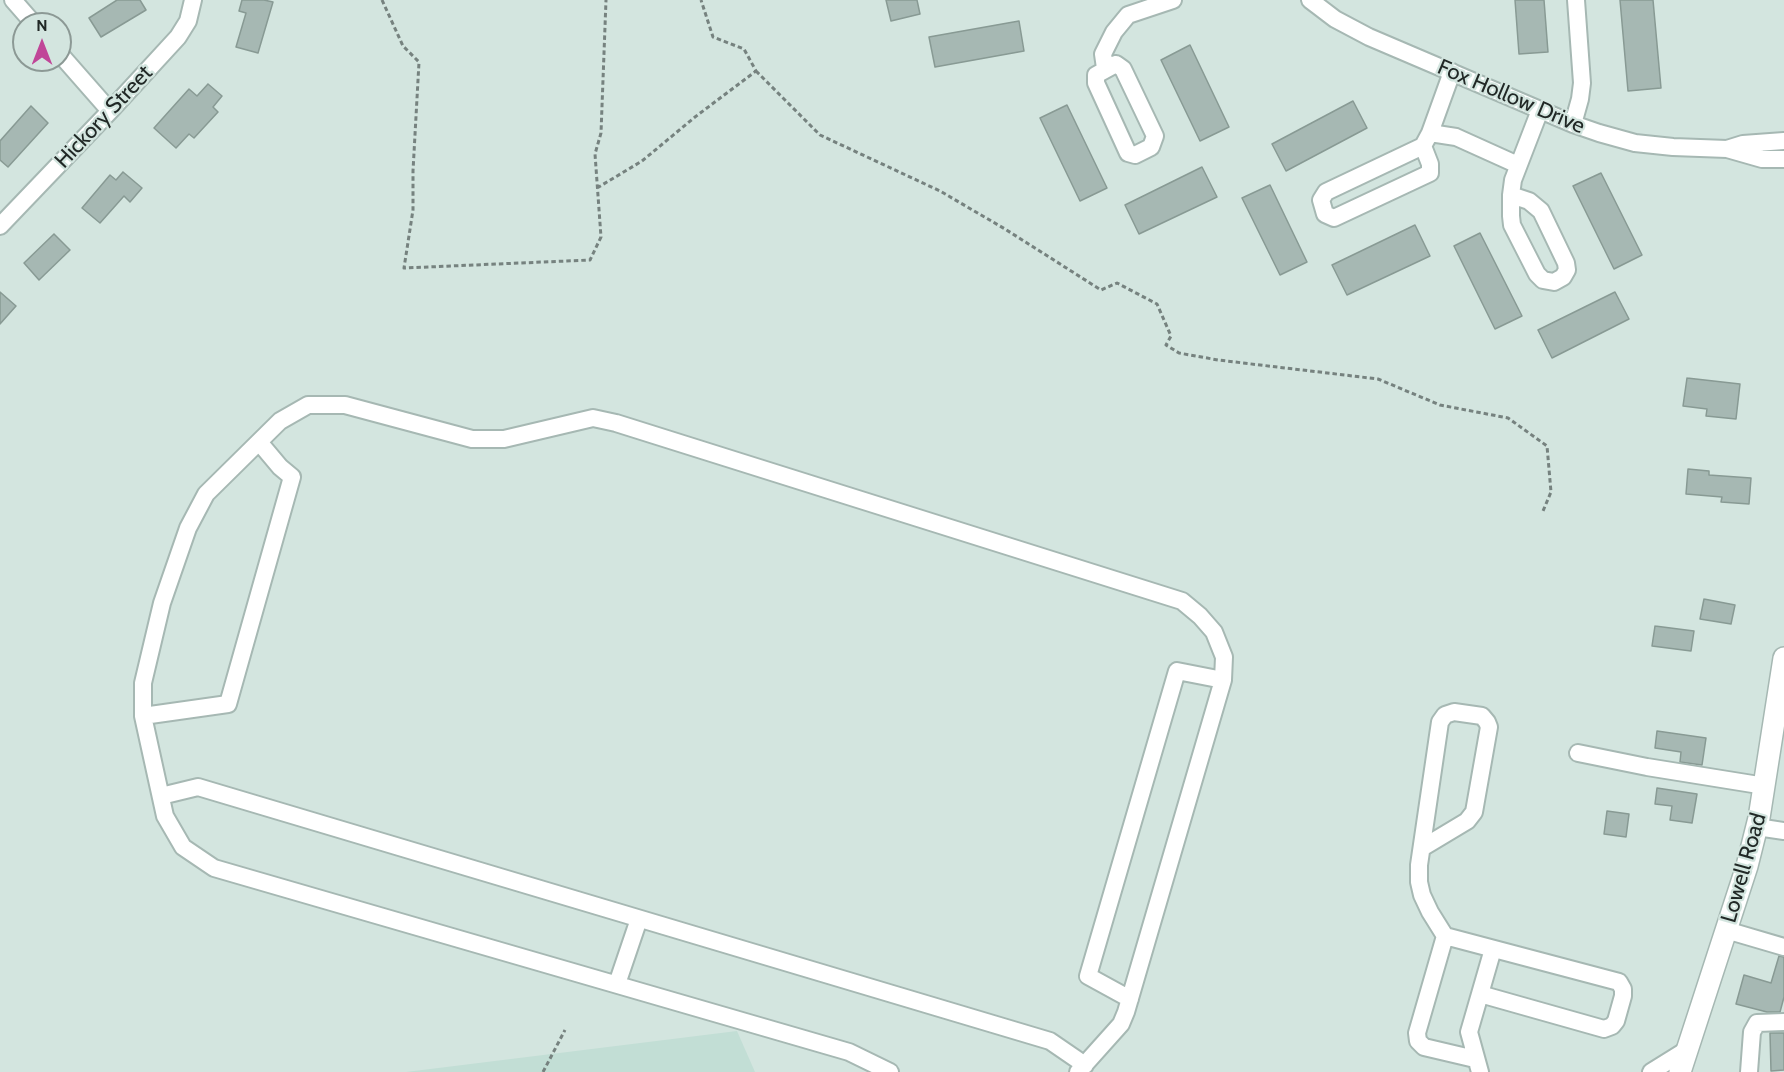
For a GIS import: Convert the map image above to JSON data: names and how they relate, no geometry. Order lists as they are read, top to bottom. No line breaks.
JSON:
{"streets":{"main road":["Lowell Road"],"street":["Fox Hollow Drive","Hickory Street"]},"north":"top"}
